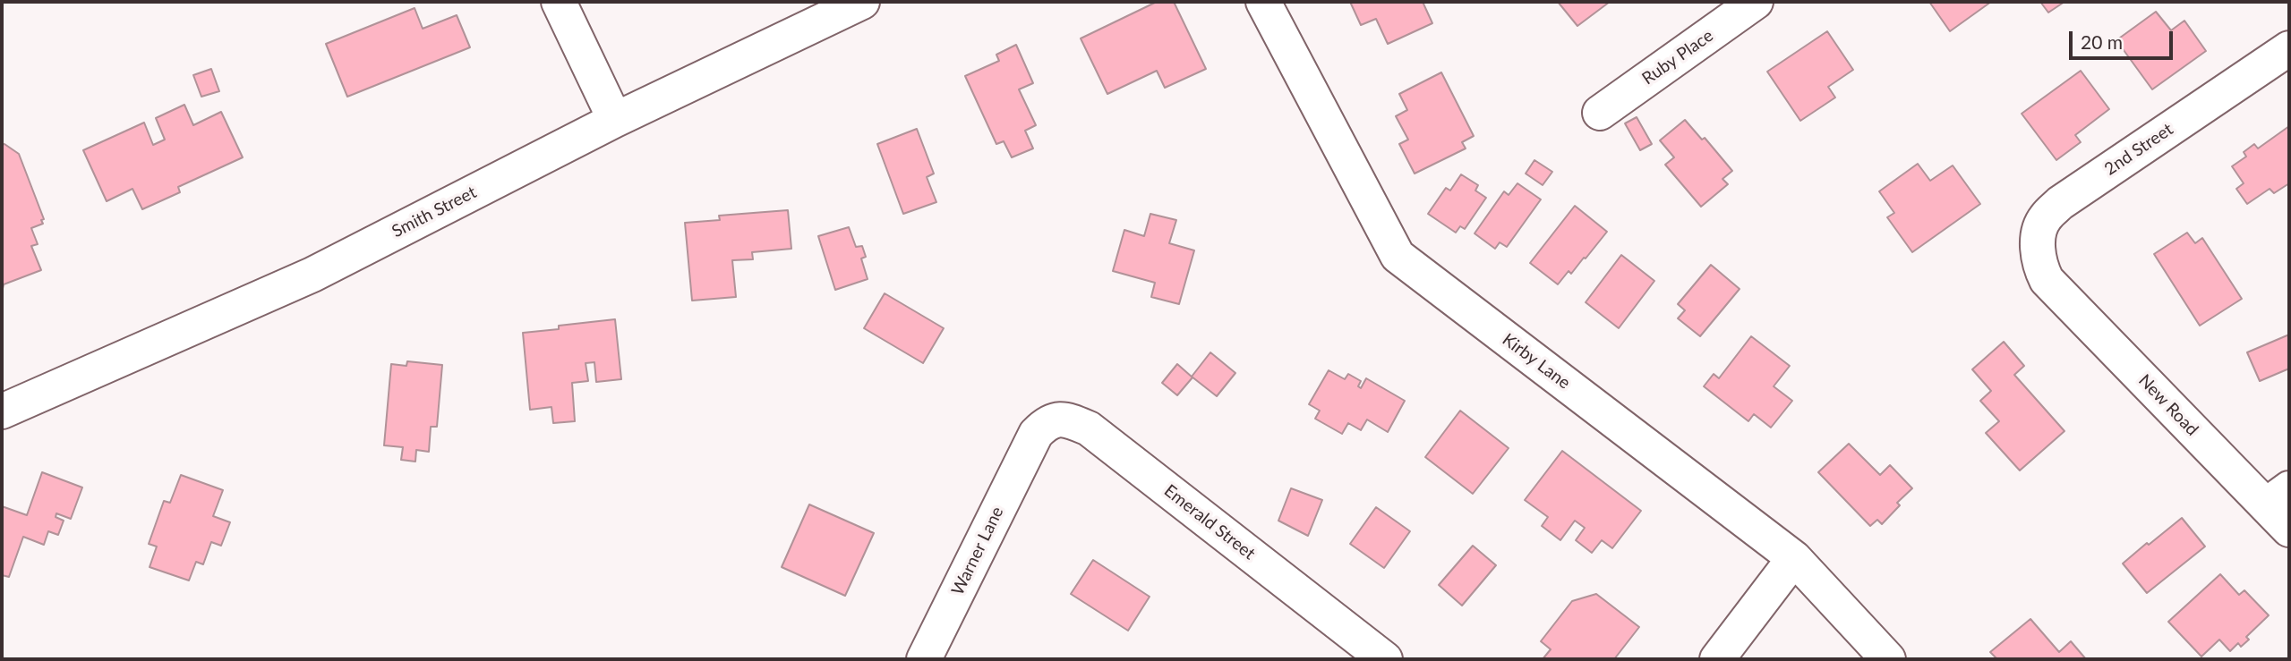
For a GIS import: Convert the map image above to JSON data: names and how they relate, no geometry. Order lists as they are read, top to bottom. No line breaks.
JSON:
{"streets":{"street":["Ruby Place","2nd Street","Smith Street","Kirby Lane","New Road","Emerald Street","Warner Lane"]},"crossings":[["2nd Street","New Road"],["Emerald Street","Warner Lane"]],"scale_bar":"20 m"}
